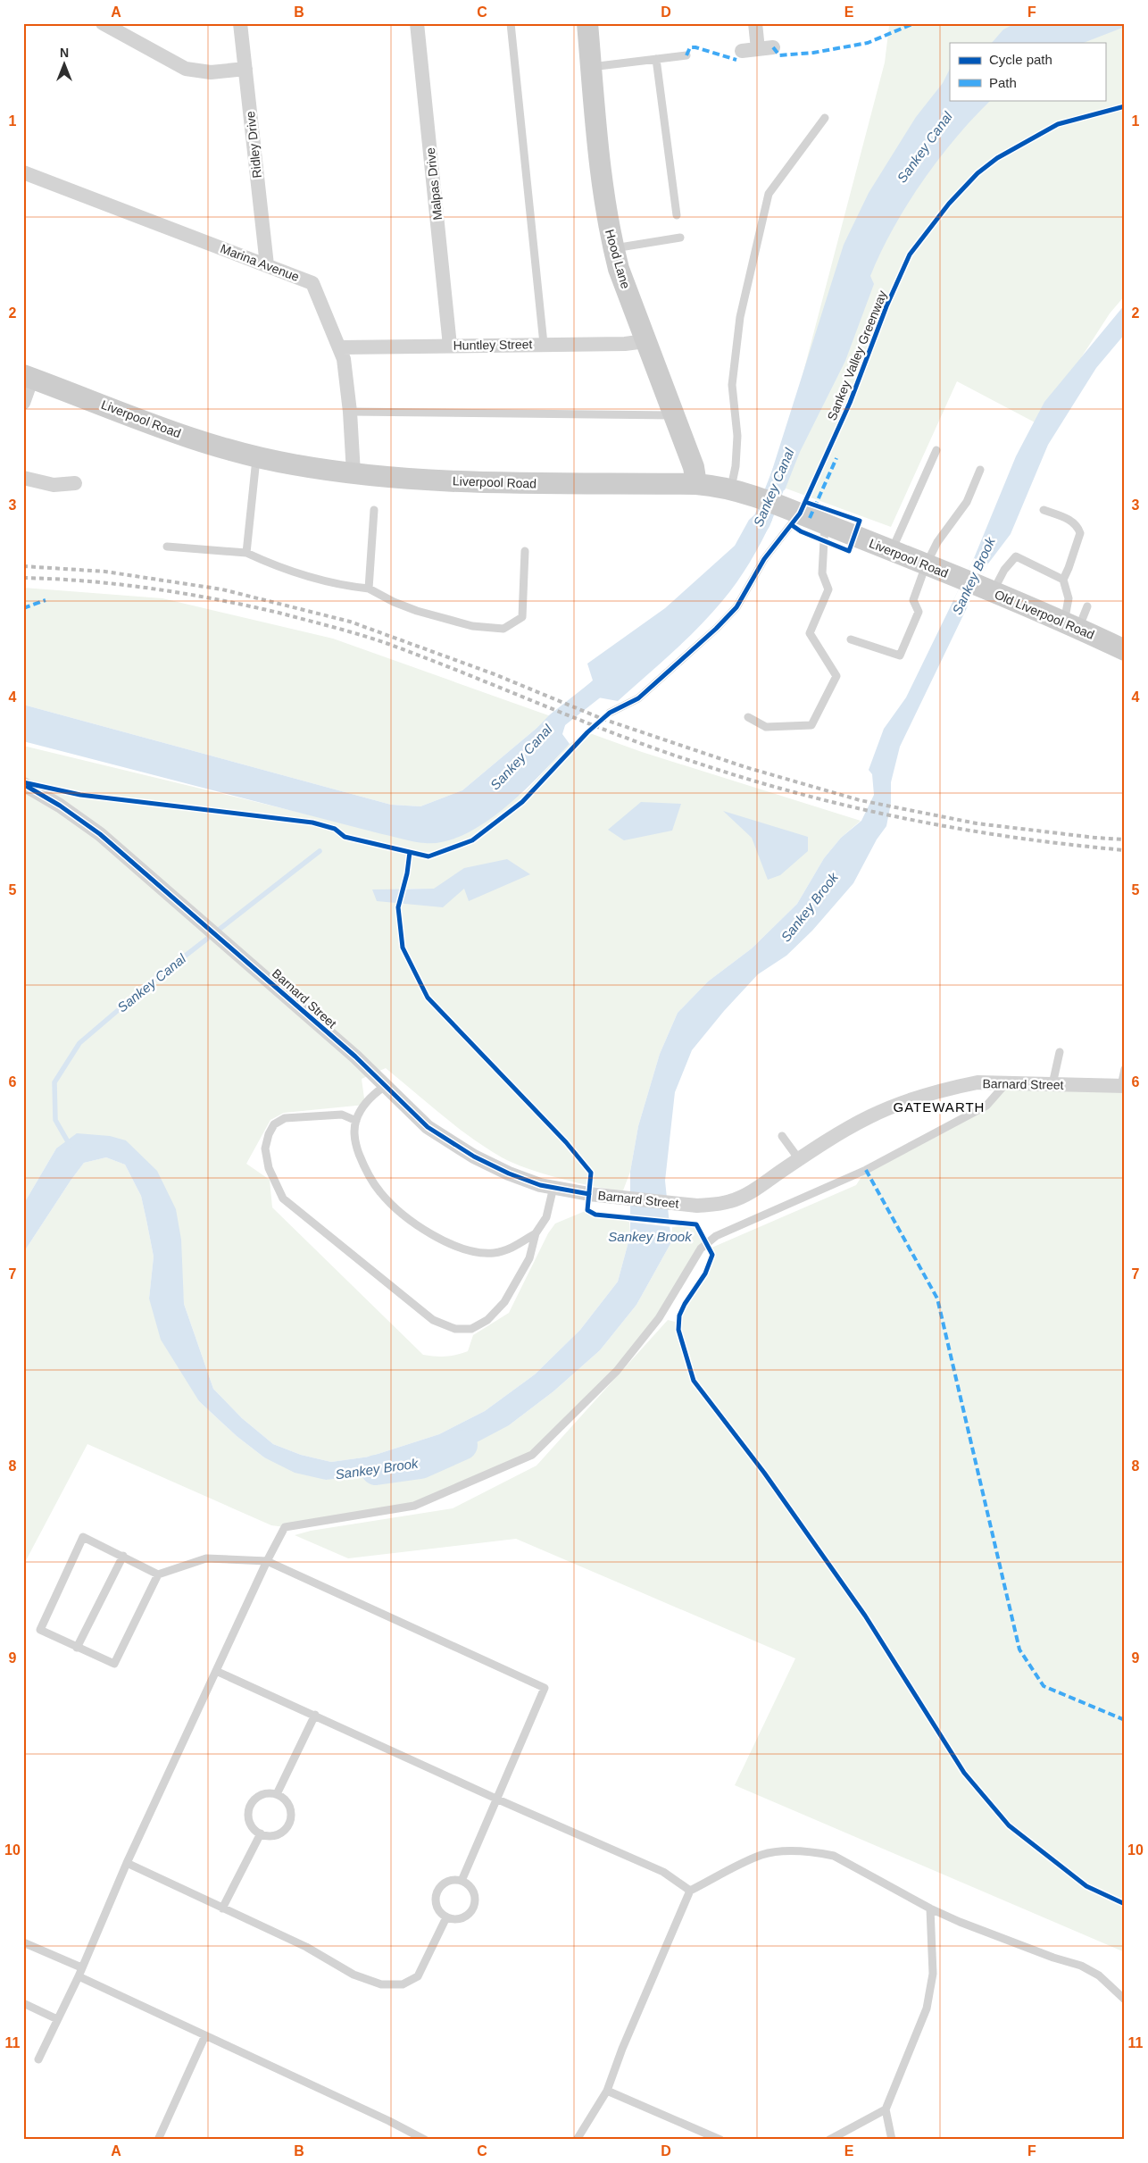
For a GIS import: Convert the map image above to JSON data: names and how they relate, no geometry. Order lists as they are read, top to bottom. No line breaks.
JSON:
{"streets":{"street":["Ridley Drive","Malpas Drive","Hood Lane","Marina Avenue","Huntley Street","Liverpool Road","Old Liverpool Road","Barnard Street"],"cycle path":["Sankey Valley Greenway"]},"crossings":[["Ridley Drive","Marina Avenue"],["Malpas Drive","Huntley Street"],["Hood Lane","Huntley Street"],["Hood Lane","Liverpool Road"],["Marina Avenue","Huntley Street"],["Marina Avenue","Liverpool Road"],["Liverpool Road","Old Liverpool Road"]],"districts":["GATEWARTH"],"water":["Sankey Canal","Sankey Brook"],"legend":["Cycle path","Path"],"north":"top","grid":{"columns":["A","B","C","D","E","F"],"rows":["1","2","3","4","5","6","7","8","9","10","11"]}}
